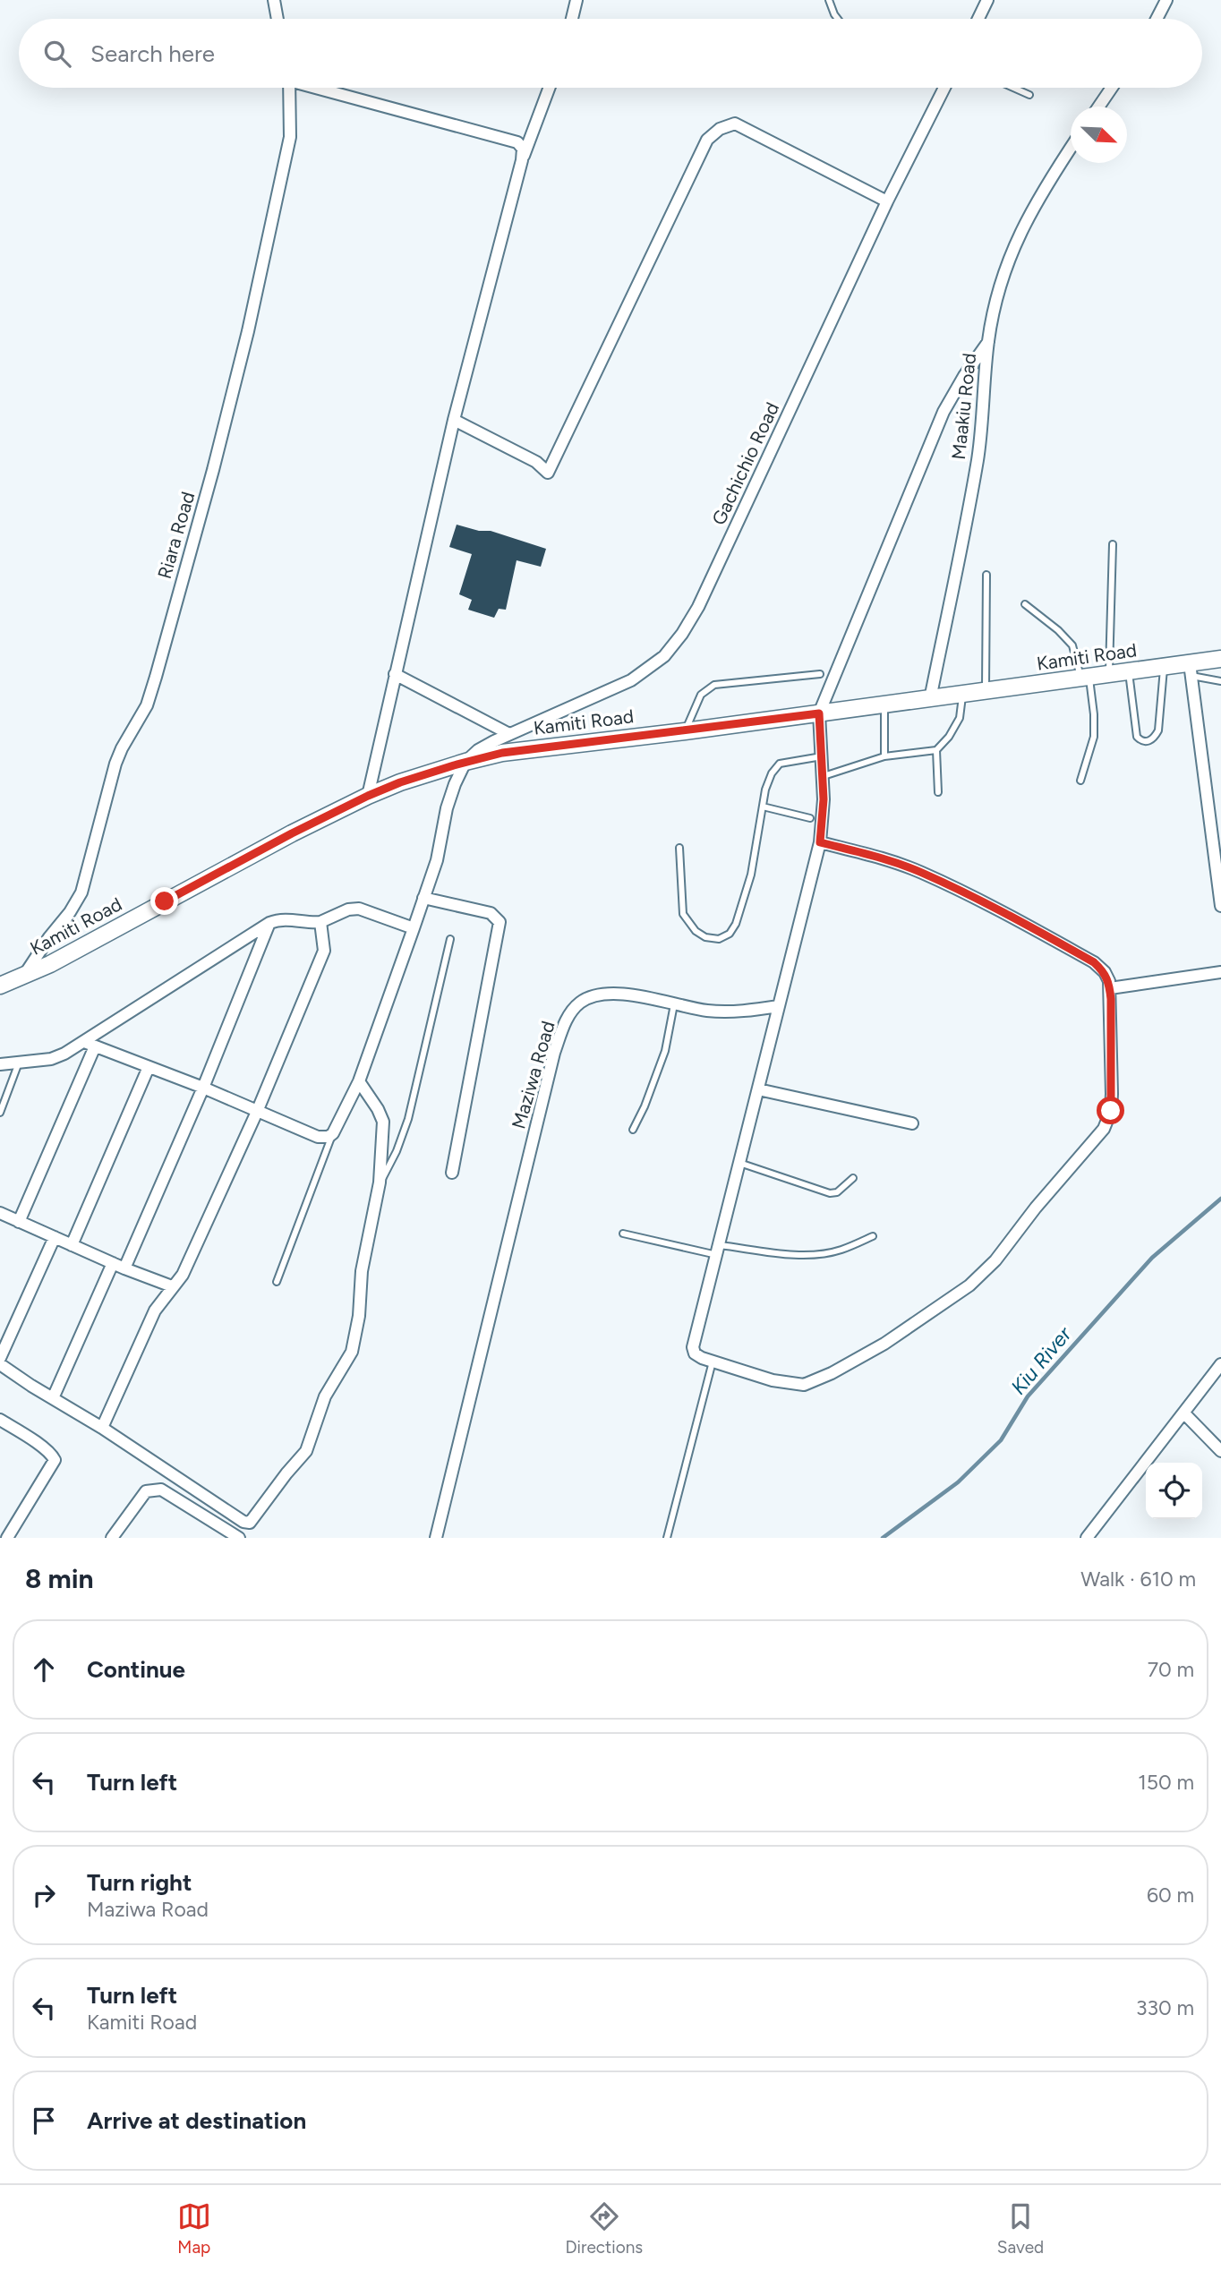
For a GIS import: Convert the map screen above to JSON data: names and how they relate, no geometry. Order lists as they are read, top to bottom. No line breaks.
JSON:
{"streets":{"main road":["Kamiti Road"],"street":["Maakiu Road","Gachichio Road","Riara Road","Maziwa Road"]},"crossings":[["Maakiu Road","Kamiti Road"],["Gachichio Road","Kamiti Road"],["Riara Road","Kamiti Road"]],"water":["Kiu River"],"north":"bottom right","page":{"search":"Search here","heading":["8 min","Walk · 610 m"],"list":[["Continue","70 m"],["Turn left","150 m"],["Turn right","Maziwa Road","60 m"],["Turn left","Kamiti Road","330 m"],"Arrive at destination"],"nav":["Map","Directions","Saved"]}}
